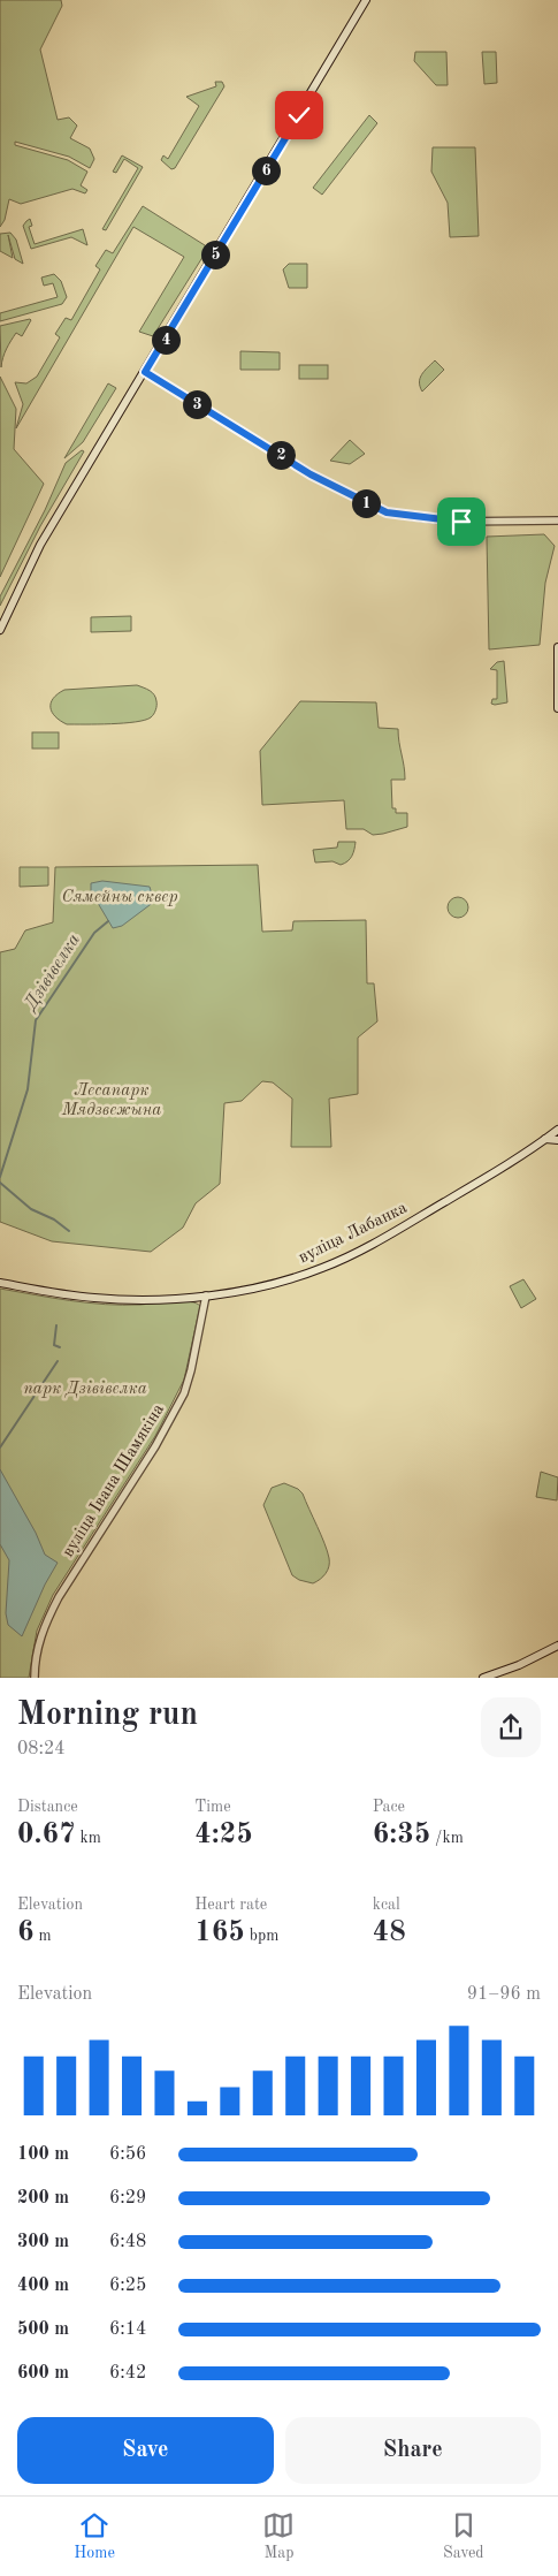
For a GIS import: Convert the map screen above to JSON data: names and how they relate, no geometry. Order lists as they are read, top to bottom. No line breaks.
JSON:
{"streets":{"main road":["вуліца Лабанка"],"street":["вуліца Івана Шамякіна"]},"crossings":[["вуліца Лабанка","вуліца Івана Шамякіна"]],"water":["Дзівівелка"],"parks":["Сямейны сквер","Лесапарк Мядзвежына","парк Дзівівелка"],"page":{"pins":["6","5","4","3","2","1"],"heading":["Morning run","08:24"],"stats":[["Distance","0.67 km"],["Time","4:25"],["Pace","6:35 /km"],["Elevation","6 m"],["Heart rate","165 bpm"],["kcal","48"]],"chart":["Elevation","91–96 m"],"list":[{"name":"100 m","note":"6:56"},{"name":"200 m","note":"6:29"},{"name":"300 m","note":"6:48"},{"name":"400 m","note":"6:25"},{"name":"500 m","note":"6:14"},{"name":"600 m","note":"6:42"}],"buttons":["Save","Share"],"tabs":["Home","Map","Saved"]}}
